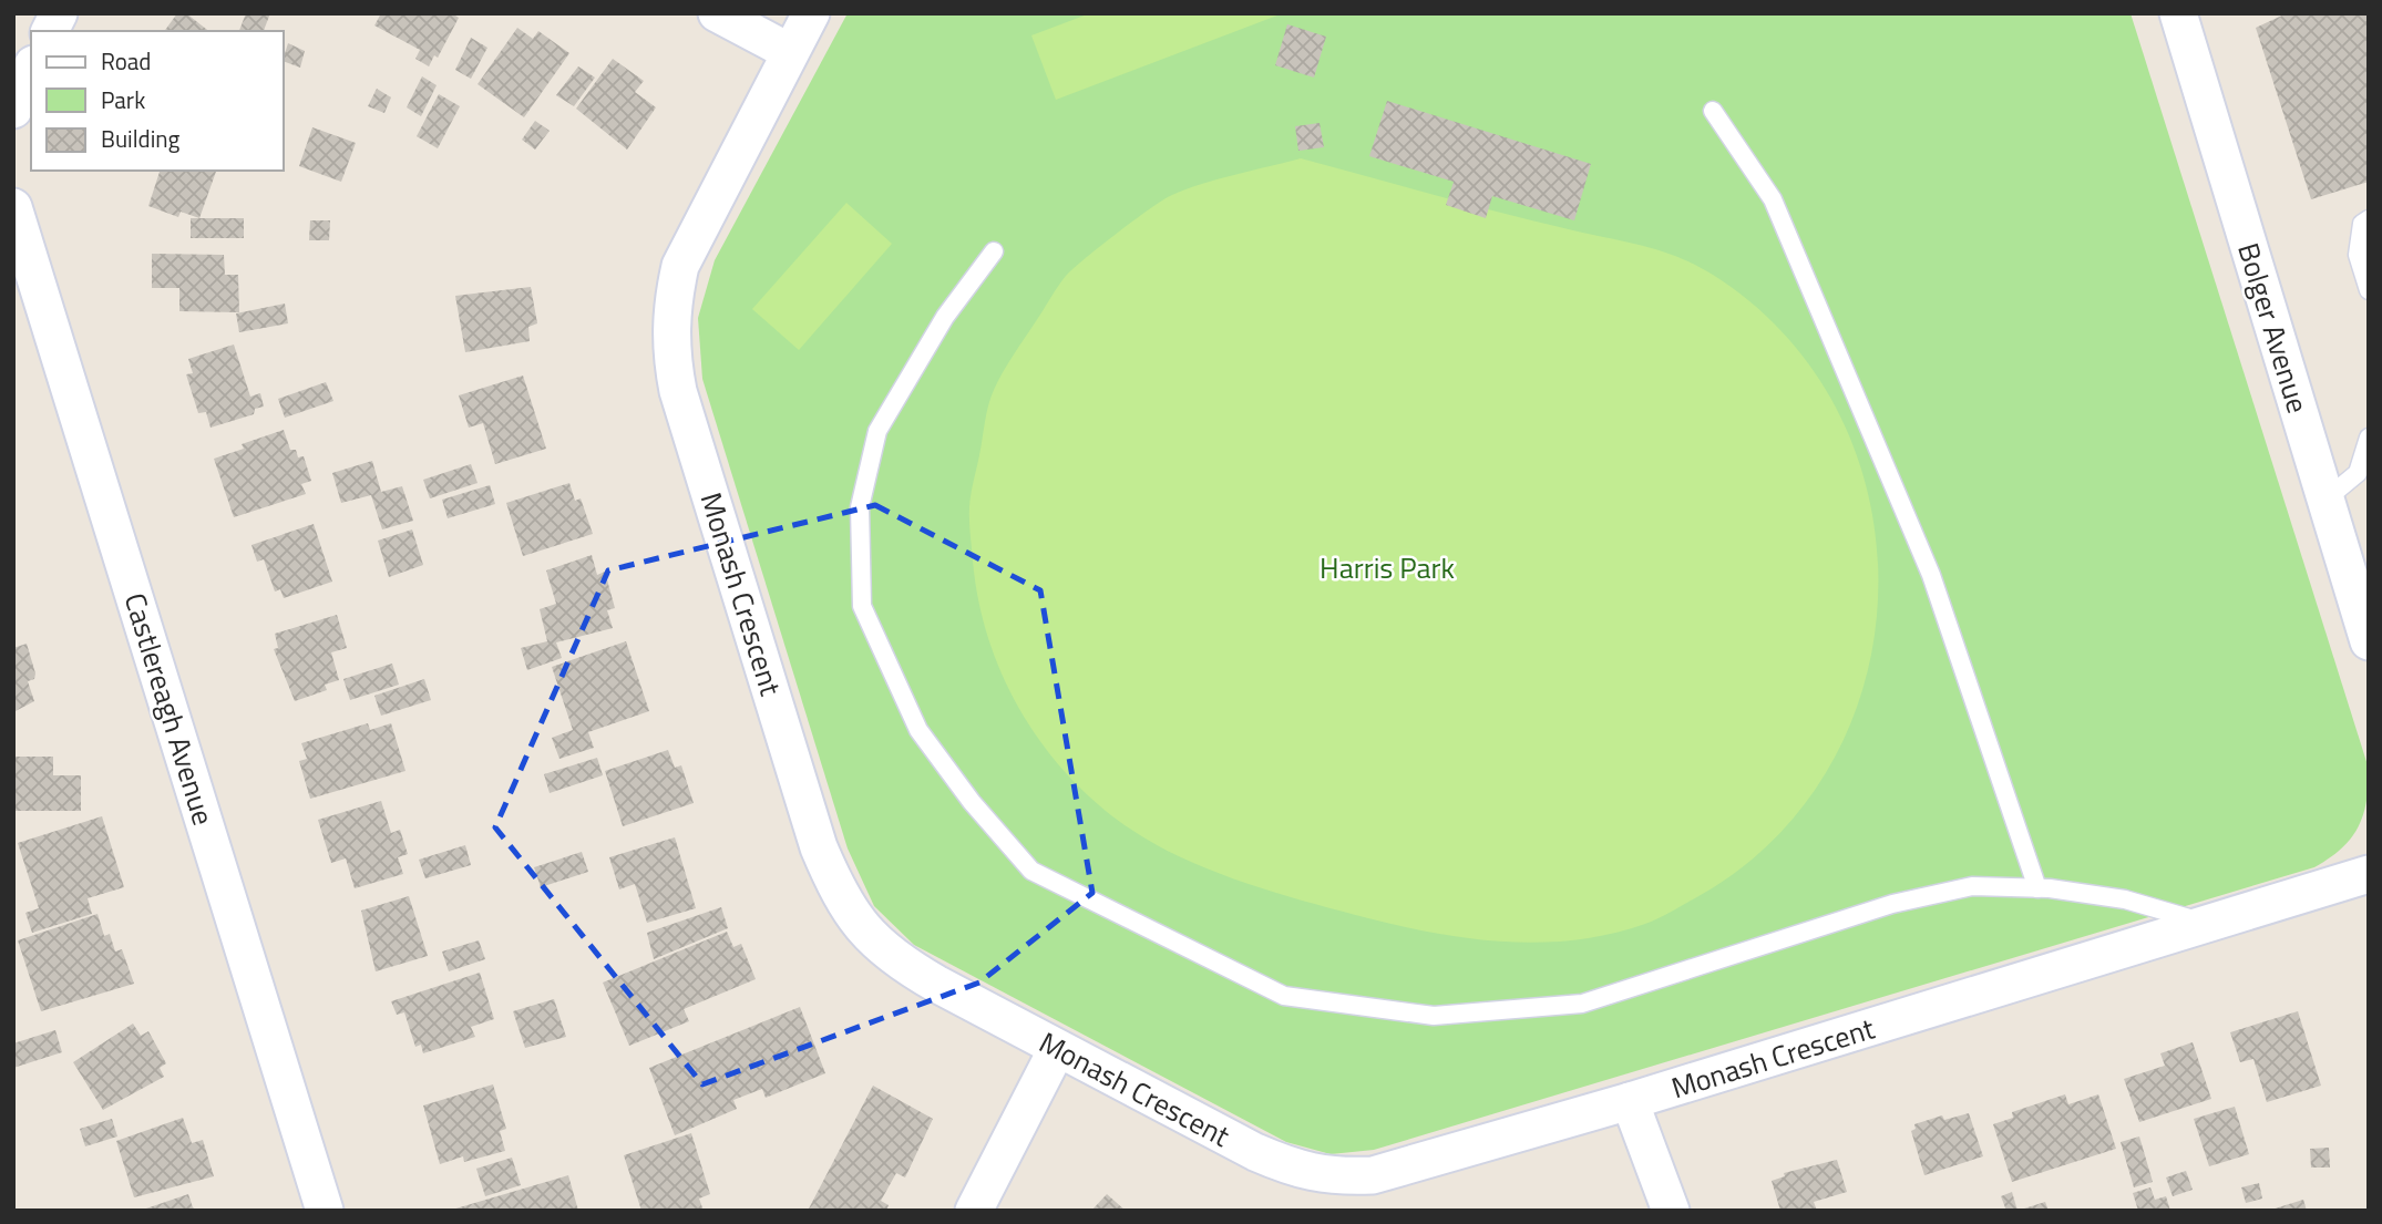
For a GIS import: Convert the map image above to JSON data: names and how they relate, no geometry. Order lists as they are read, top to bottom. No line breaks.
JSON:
{"streets":{"street":["Bolger Avenue","Monash Crescent","Castlereagh Avenue"]},"parks":["Harris Park"],"legend":["Road","Park","Building"]}
